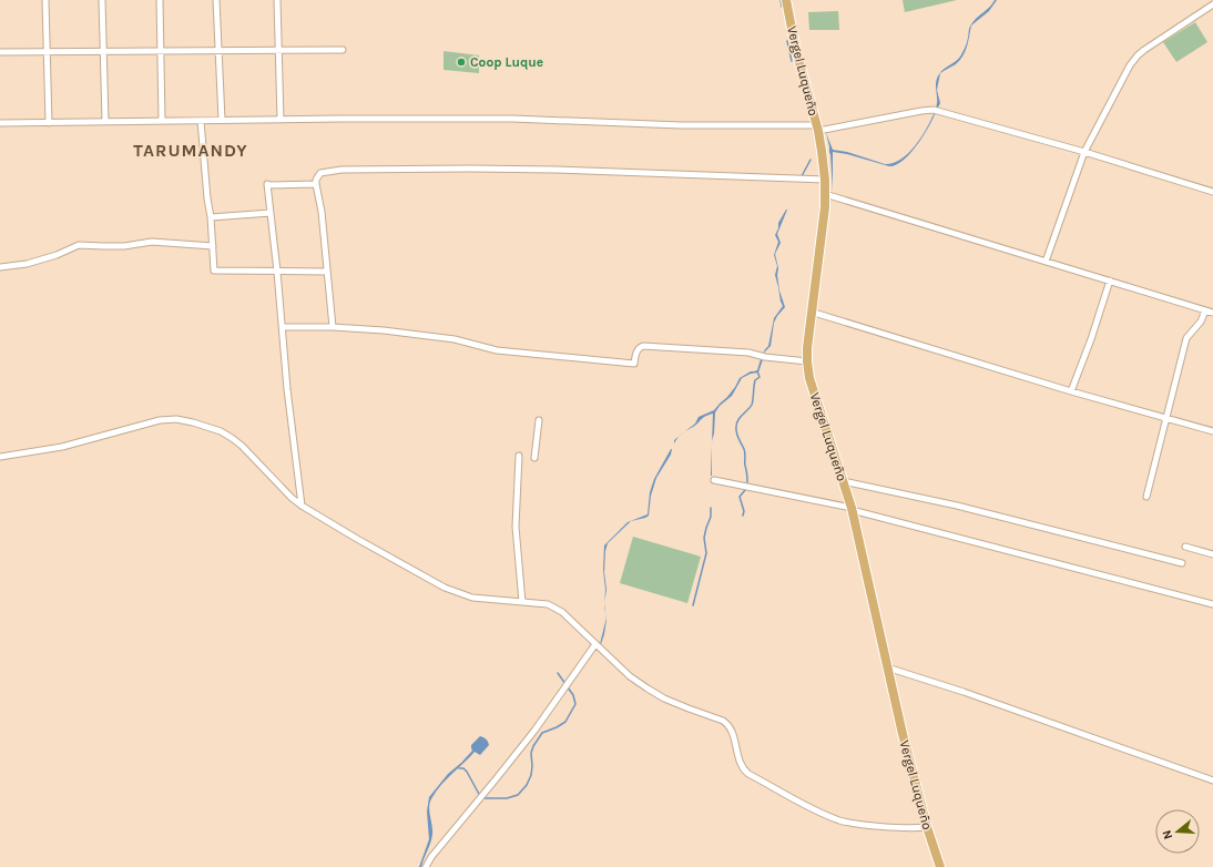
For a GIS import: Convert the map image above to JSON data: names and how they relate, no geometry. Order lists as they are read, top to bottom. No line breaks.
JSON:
{"streets":{"main road":["Vergel Luqueño"]},"districts":["TARUMANDY"],"places":["Coop Luque"],"north":"left"}
